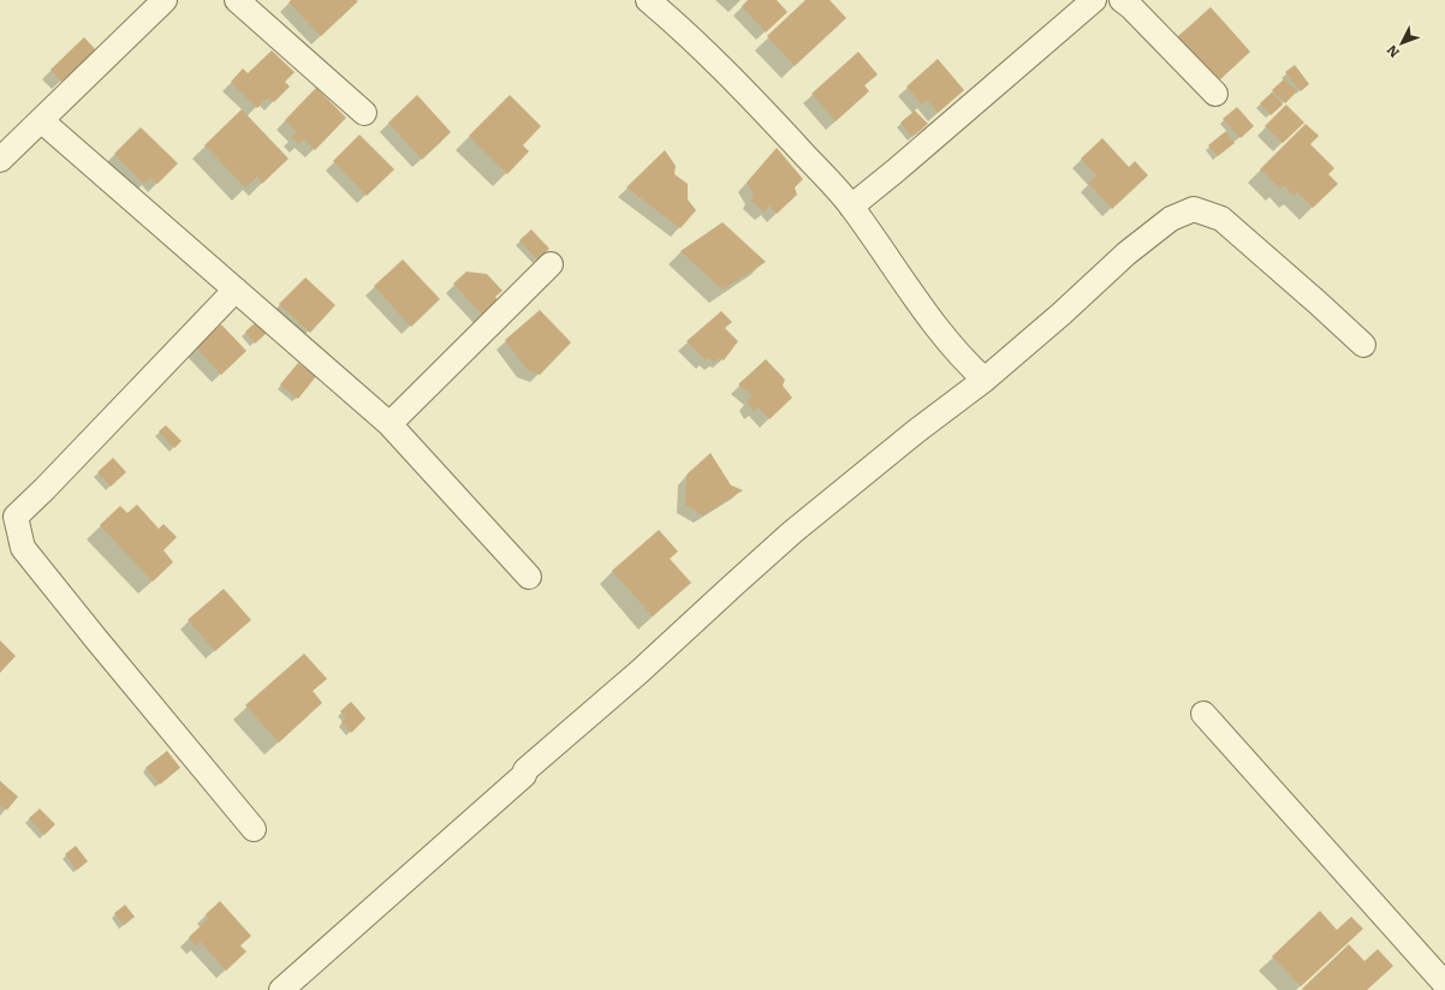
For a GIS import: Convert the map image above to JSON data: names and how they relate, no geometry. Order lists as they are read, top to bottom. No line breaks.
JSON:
{"north":"bottom left"}
